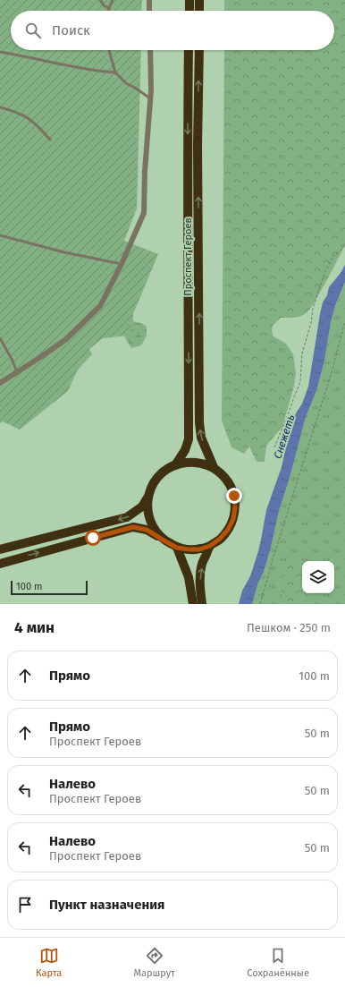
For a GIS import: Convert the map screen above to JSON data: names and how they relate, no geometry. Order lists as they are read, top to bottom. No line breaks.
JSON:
{"streets":{"main road":["Проспект Героев"]},"water":["Снежеть"],"scale_bar":"100 m","page":{"search":"Поиск","scale":"100 m","heading":["4 мин","Пешком · 250 m"],"list":[["Прямо","100 m"],["Прямо","Проспект Героев","50 m"],["Налево","Проспект Героев","50 m"],["Налево","Проспект Героев","50 m"],"Пункт назначения"],"nav":["Карта","Маршрут","Сохранённые"]}}
